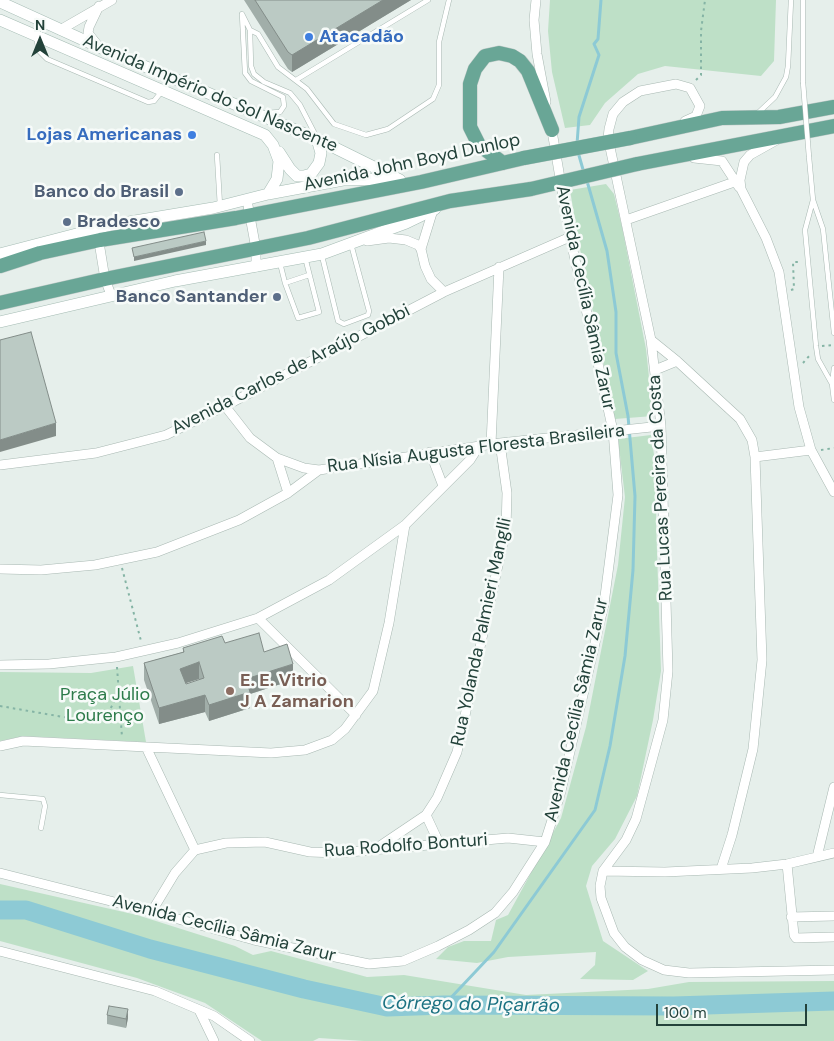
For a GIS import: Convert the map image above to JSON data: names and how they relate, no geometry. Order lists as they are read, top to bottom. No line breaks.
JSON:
{"streets":{"main road":["Avenida Império do Sol Nascente","Avenida John Boyd Dunlop"],"street":["Avenida Cecília Sâmia Zarur","Avenida Carlos de Araújo Gobbi","Rua Nísia Augusta Floresta Brasileira","Rua Lucas Pereira da Costa","Rua Yolanda Palmieri Manglli","Rua Rodolfo Bonturi"]},"crossings":[["Avenida Império do Sol Nascente","Avenida John Boyd Dunlop"],["Avenida Cecília Sâmia Zarur","Avenida Carlos de Araújo Gobbi"],["Avenida Cecília Sâmia Zarur","Rua Nísia Augusta Floresta Brasileira"],["Avenida Cecília Sâmia Zarur","Rua Rodolfo Bonturi"],["Avenida Carlos de Araújo Gobbi","Rua Nísia Augusta Floresta Brasileira"],["Avenida Carlos de Araújo Gobbi","Rua Yolanda Palmieri Manglli"],["Rua Nísia Augusta Floresta Brasileira","Rua Lucas Pereira da Costa"],["Rua Nísia Augusta Floresta Brasileira","Rua Yolanda Palmieri Manglli"],["Rua Yolanda Palmieri Manglli","Rua Rodolfo Bonturi"]],"water":["Córrego do Piçarrão"],"parks":["Praça Júlio Lourenço"],"places":["Atacadão","Lojas Americanas","Banco do Brasil","Bradesco","Banco Santander","E. E. Vitrio J A Zamarion"],"scale_bar":"100 m","north":"top"}
